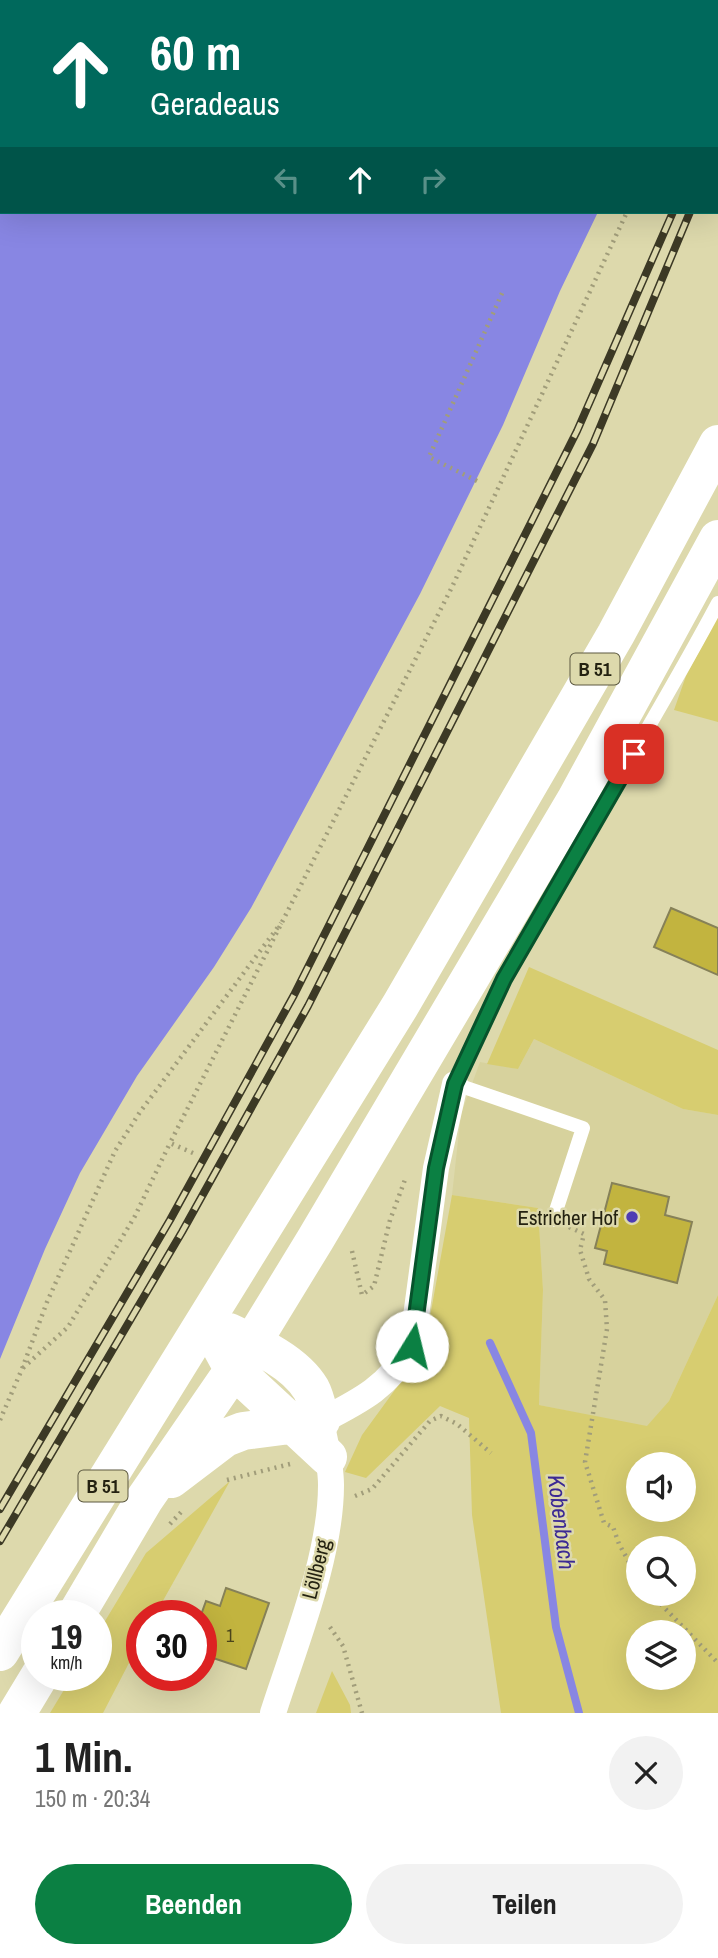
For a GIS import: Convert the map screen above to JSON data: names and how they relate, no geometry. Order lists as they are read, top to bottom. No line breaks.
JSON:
{"streets":{"main road":["B 51"],"street":["Löllberg"]},"water":["Kobenbach"],"places":["Estricher Hof"],"house_numbers":["1"],"page":{"turn":["60 m","Geradeaus"],"speed":"19 km/h","limit":"30","heading":["1 Min.","150 m · 20:34"],"buttons":["Beenden","Teilen"]}}
